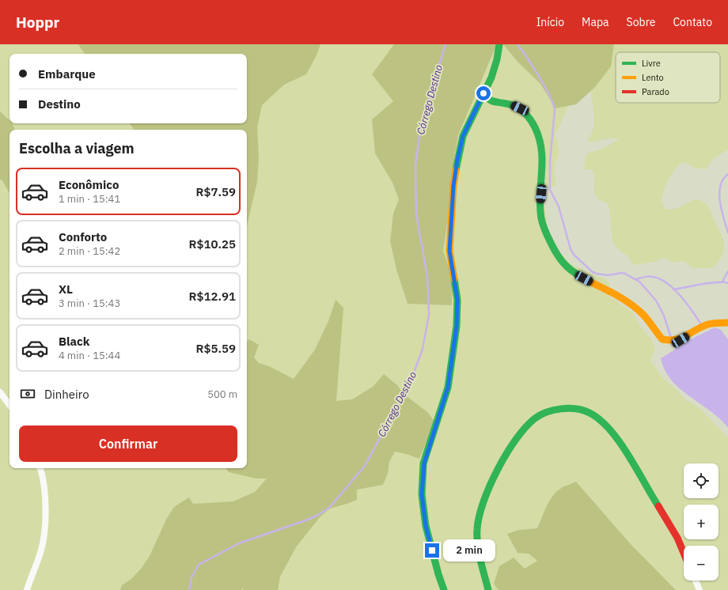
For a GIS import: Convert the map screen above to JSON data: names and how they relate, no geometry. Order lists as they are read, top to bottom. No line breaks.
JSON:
{"water":["Córrego Destino"],"legend":["Livre","Lento","Parado"],"page":{"header":"Hoppr","nav":["Início","Mapa","Sobre","Contato"],"banner":["Embarque","Destino"],"heading":"Escolha a viagem","list":[{"name":"Econômico","note":"1 min · 15:41","value":"R$7.59"},{"name":"Conforto","note":"2 min · 15:42","value":"R$10.25"},{"name":"XL","note":"3 min · 15:43","value":"R$12.91"},{"name":"Black","note":"4 min · 15:44","value":"R$5.59"}],"pay":["Dinheiro","500 m"],"buttons":"Confirmar","map_buttons":["+","−"],"bubble":"2 min"}}
